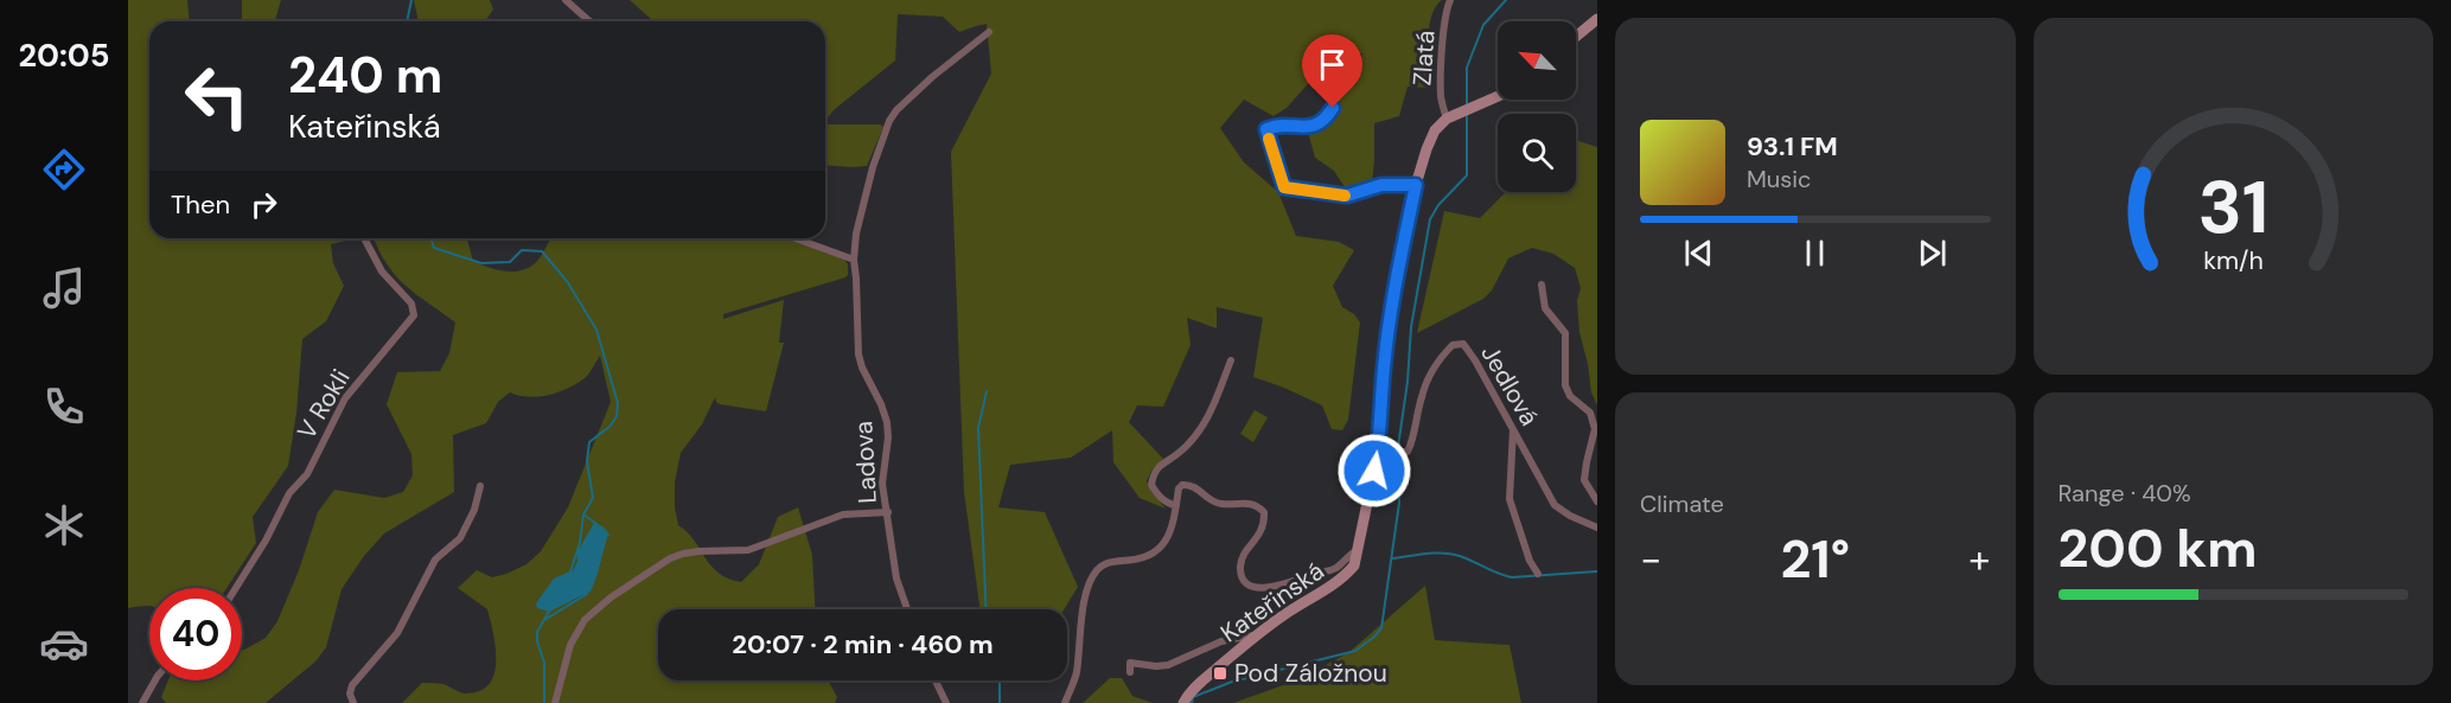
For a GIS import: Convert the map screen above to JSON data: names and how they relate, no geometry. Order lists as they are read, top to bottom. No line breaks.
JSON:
{"streets":{"street":["Zlatá","Jedlová","V Rokli","Ladova","Kateřinská"]},"crossings":[["Zlatá","Kateřinská"],["Jedlová","Kateřinská"]],"places":{"transit":["Pod Záložnou"]},"north":"top left","page":{"tabs":"20:05","turn":["240 m","Kateřinská"],"song":["93.1 FM","Music"],"then":"Then","tile":["Climate",["Range · 40%","200 km"]],"heat":["−","21°","+"],"limit":"40","trip":"20:07 · 2 min · 460 m","gauge":["31","km/h"]}}
